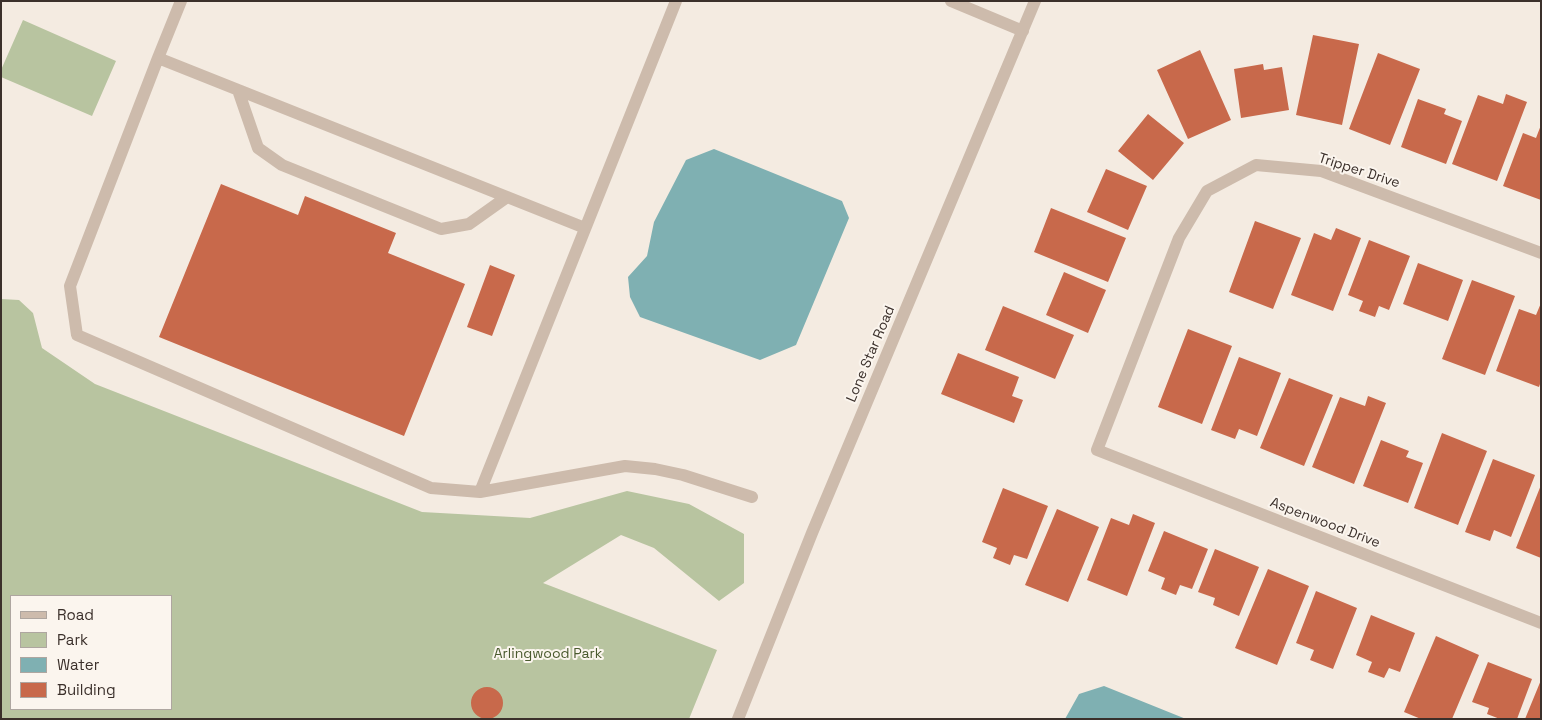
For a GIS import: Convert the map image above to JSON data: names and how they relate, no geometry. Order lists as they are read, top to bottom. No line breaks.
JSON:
{"streets":{"street":["Tripper Drive","Lone Star Road","Aspenwood Drive"]},"crossings":[["Tripper Drive","Aspenwood Drive"]],"parks":["Arlingwood Park"],"legend":["Road","Park","Water","Building"]}
